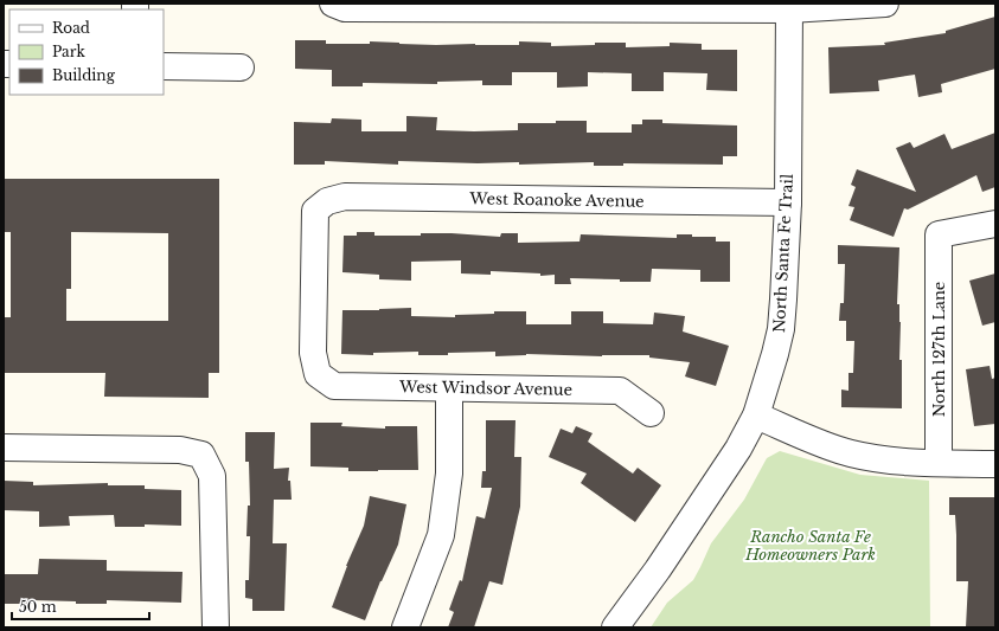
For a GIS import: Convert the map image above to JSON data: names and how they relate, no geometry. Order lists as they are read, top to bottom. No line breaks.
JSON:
{"streets":{"street":["West Roanoke Avenue","North Santa Fe Trail","North 127th Lane","West Windsor Avenue"]},"crossings":[["West Roanoke Avenue","North Santa Fe Trail"],["West Roanoke Avenue","West Windsor Avenue"]],"parks":["Rancho Santa Fe Homeowners Park"],"legend":["Road","Park","Building"],"scale_bar":"50 m"}
